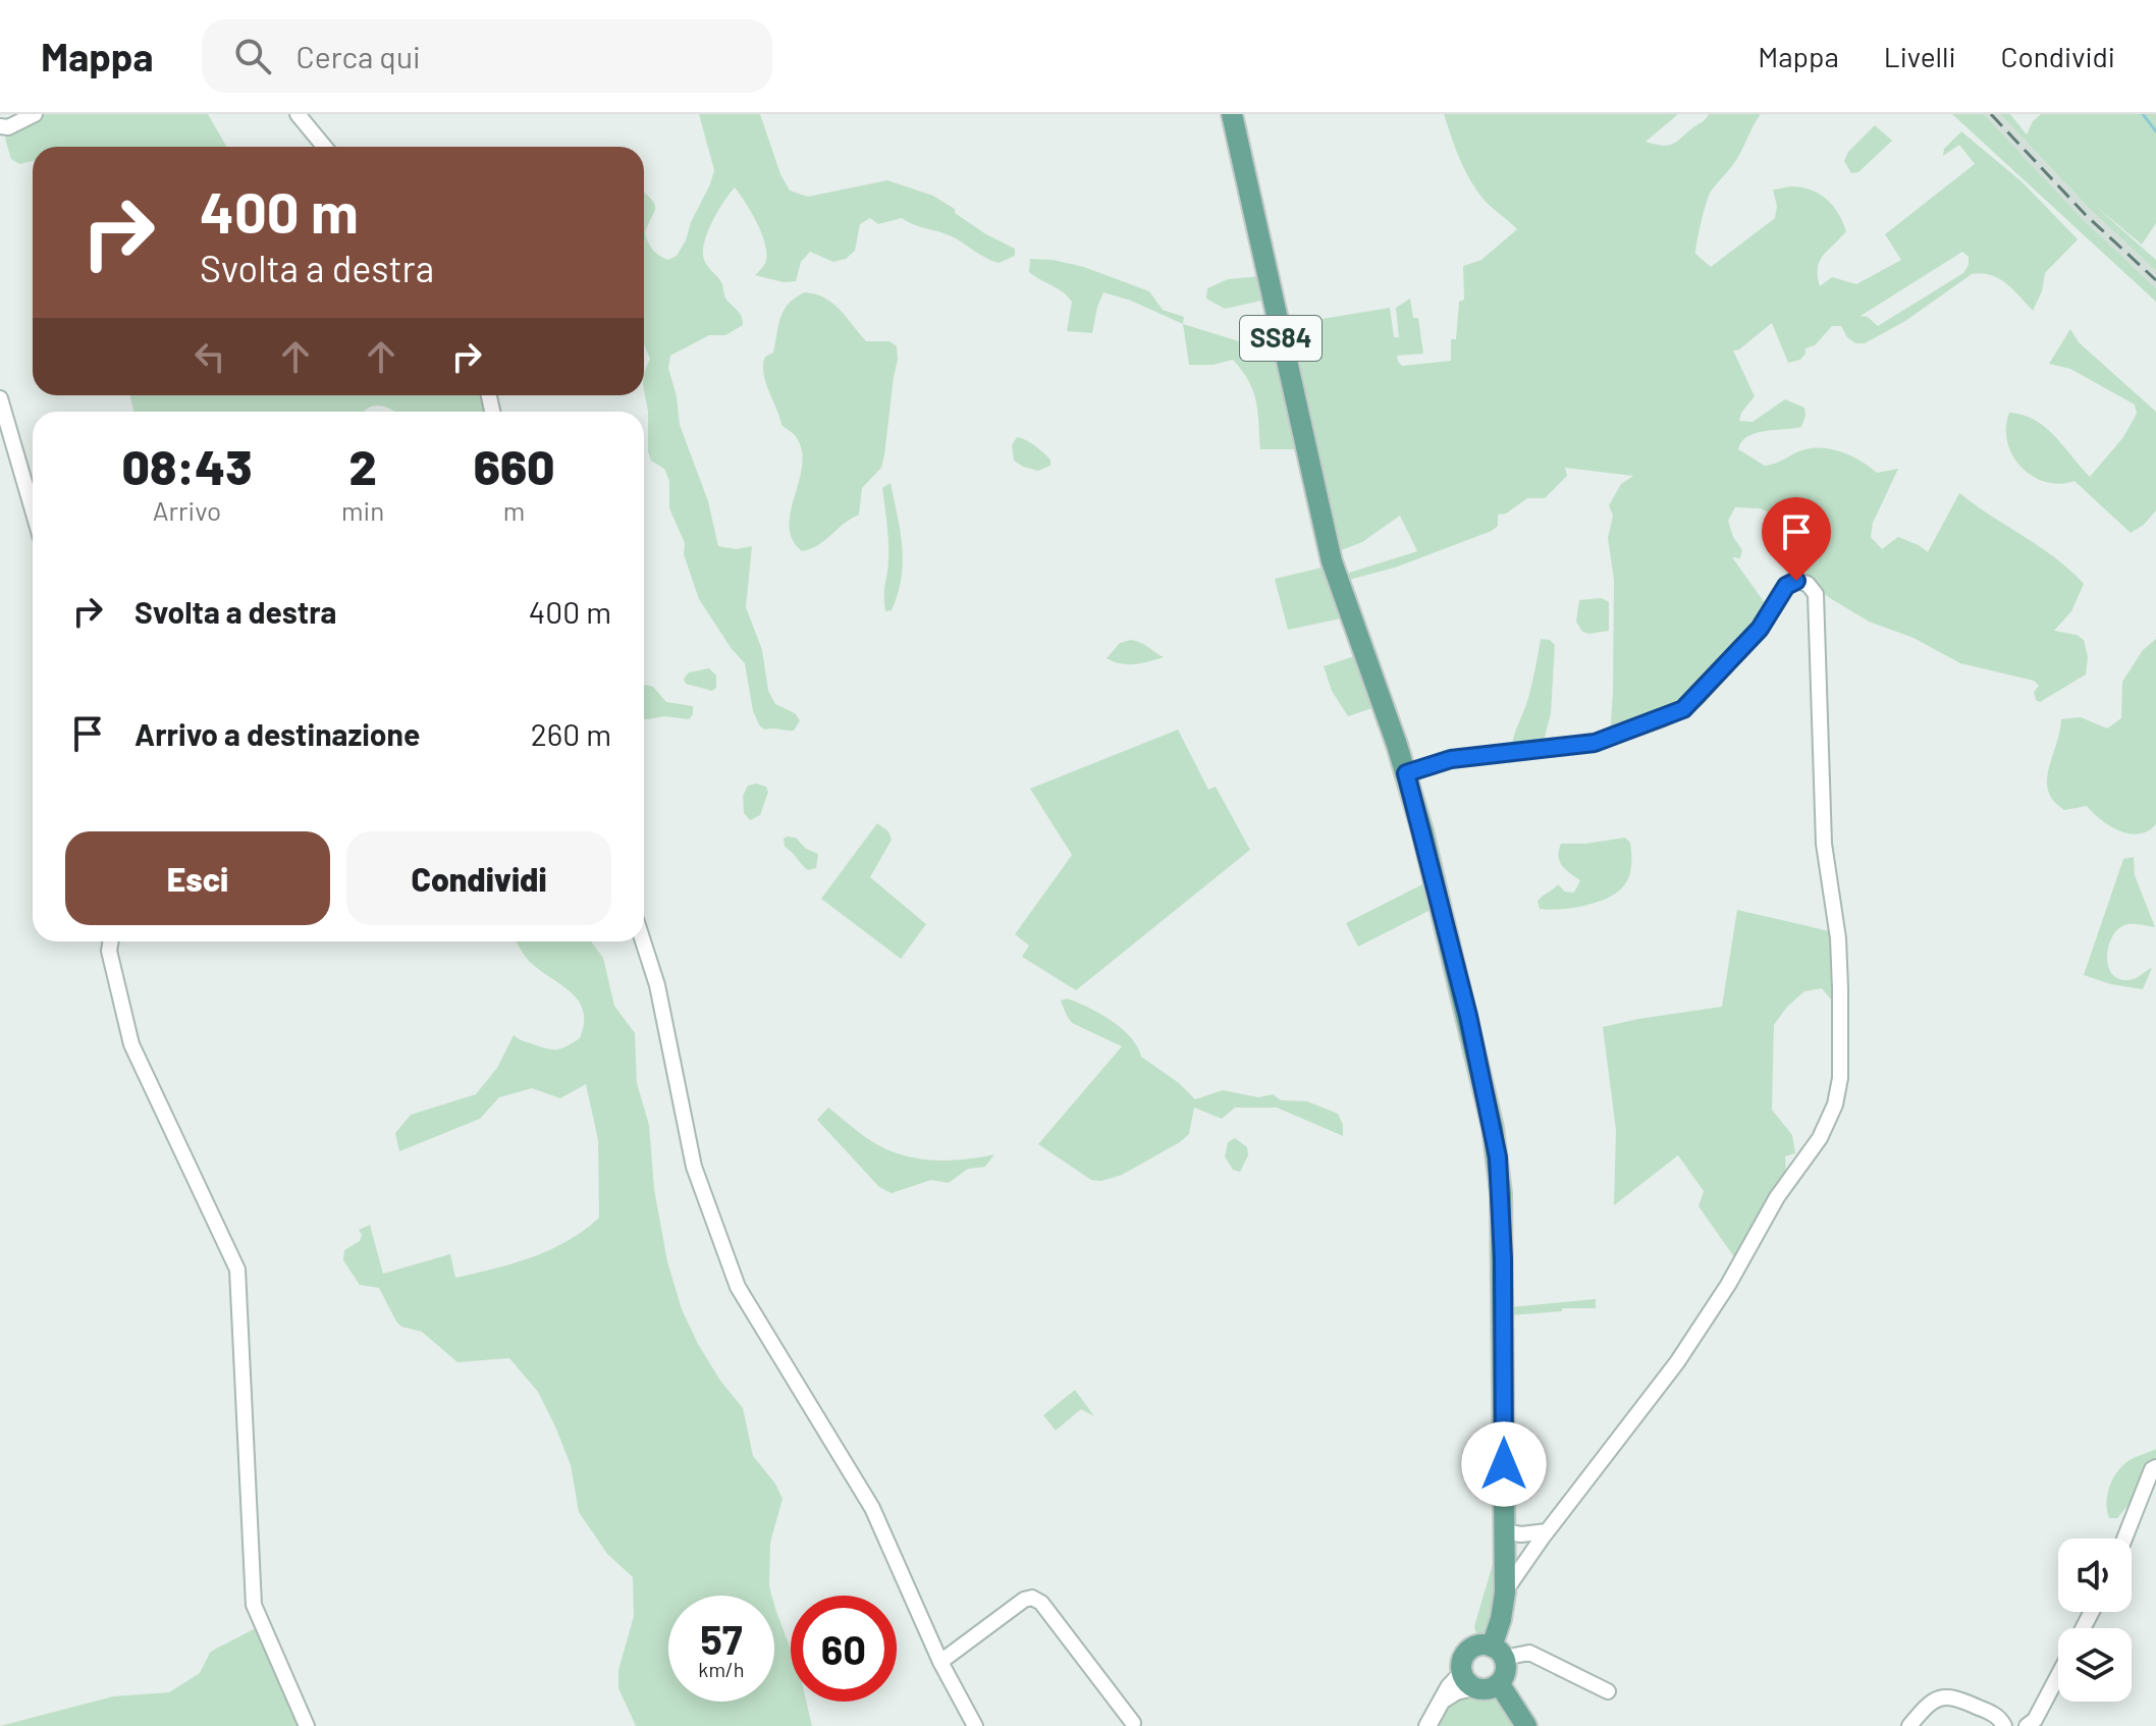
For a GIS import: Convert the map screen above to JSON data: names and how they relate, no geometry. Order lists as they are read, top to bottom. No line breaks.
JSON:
{"streets":{"main road":["SS84"]},"page":{"header":"Mappa","search":"Cerca qui","nav":["Mappa","Livelli","Condividi"],"turn":["400 m","Svolta a destra"],"eta":["08:43","Arrivo","2","min","660","m"],"list":[{"name":"Svolta a destra","value":"400 m"},{"name":"Arrivo a destinazione","value":"260 m"}],"buttons":["Esci","Condividi"],"speed":"57 km/h","limit":"60"}}
